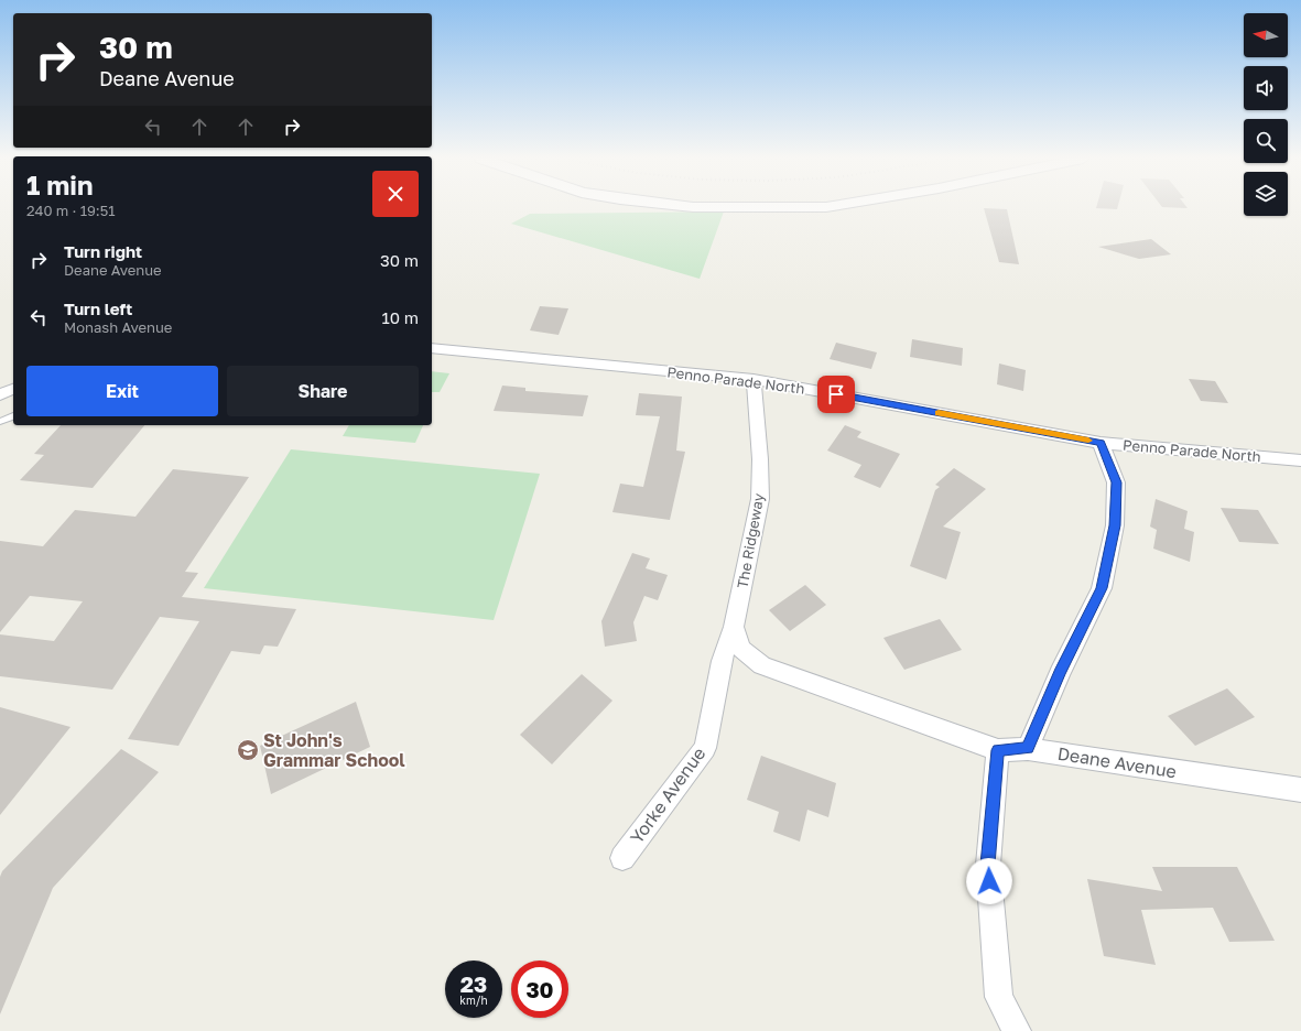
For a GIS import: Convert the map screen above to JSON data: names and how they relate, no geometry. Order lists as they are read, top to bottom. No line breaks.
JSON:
{"streets":{"street":["Penno Parade North","The Ridgeway","Deane Avenue","Yorke Avenue"]},"crossings":[["Penno Parade North","The Ridgeway"],["The Ridgeway","Deane Avenue"],["The Ridgeway","Yorke Avenue"],["Deane Avenue","Yorke Avenue"]],"places":{"school or university":["St John's Grammar School"]},"north":"left","page":{"turn":["30 m","Deane Avenue"],"heading":["1 min","240 m · 19:51"],"list":[{"name":"Turn right","note":"Deane Avenue","value":"30 m"},{"name":"Turn left","note":"Monash Avenue","value":"10 m"}],"buttons":["Exit","Share"],"speed":"23 km/h","limit":"30"}}
